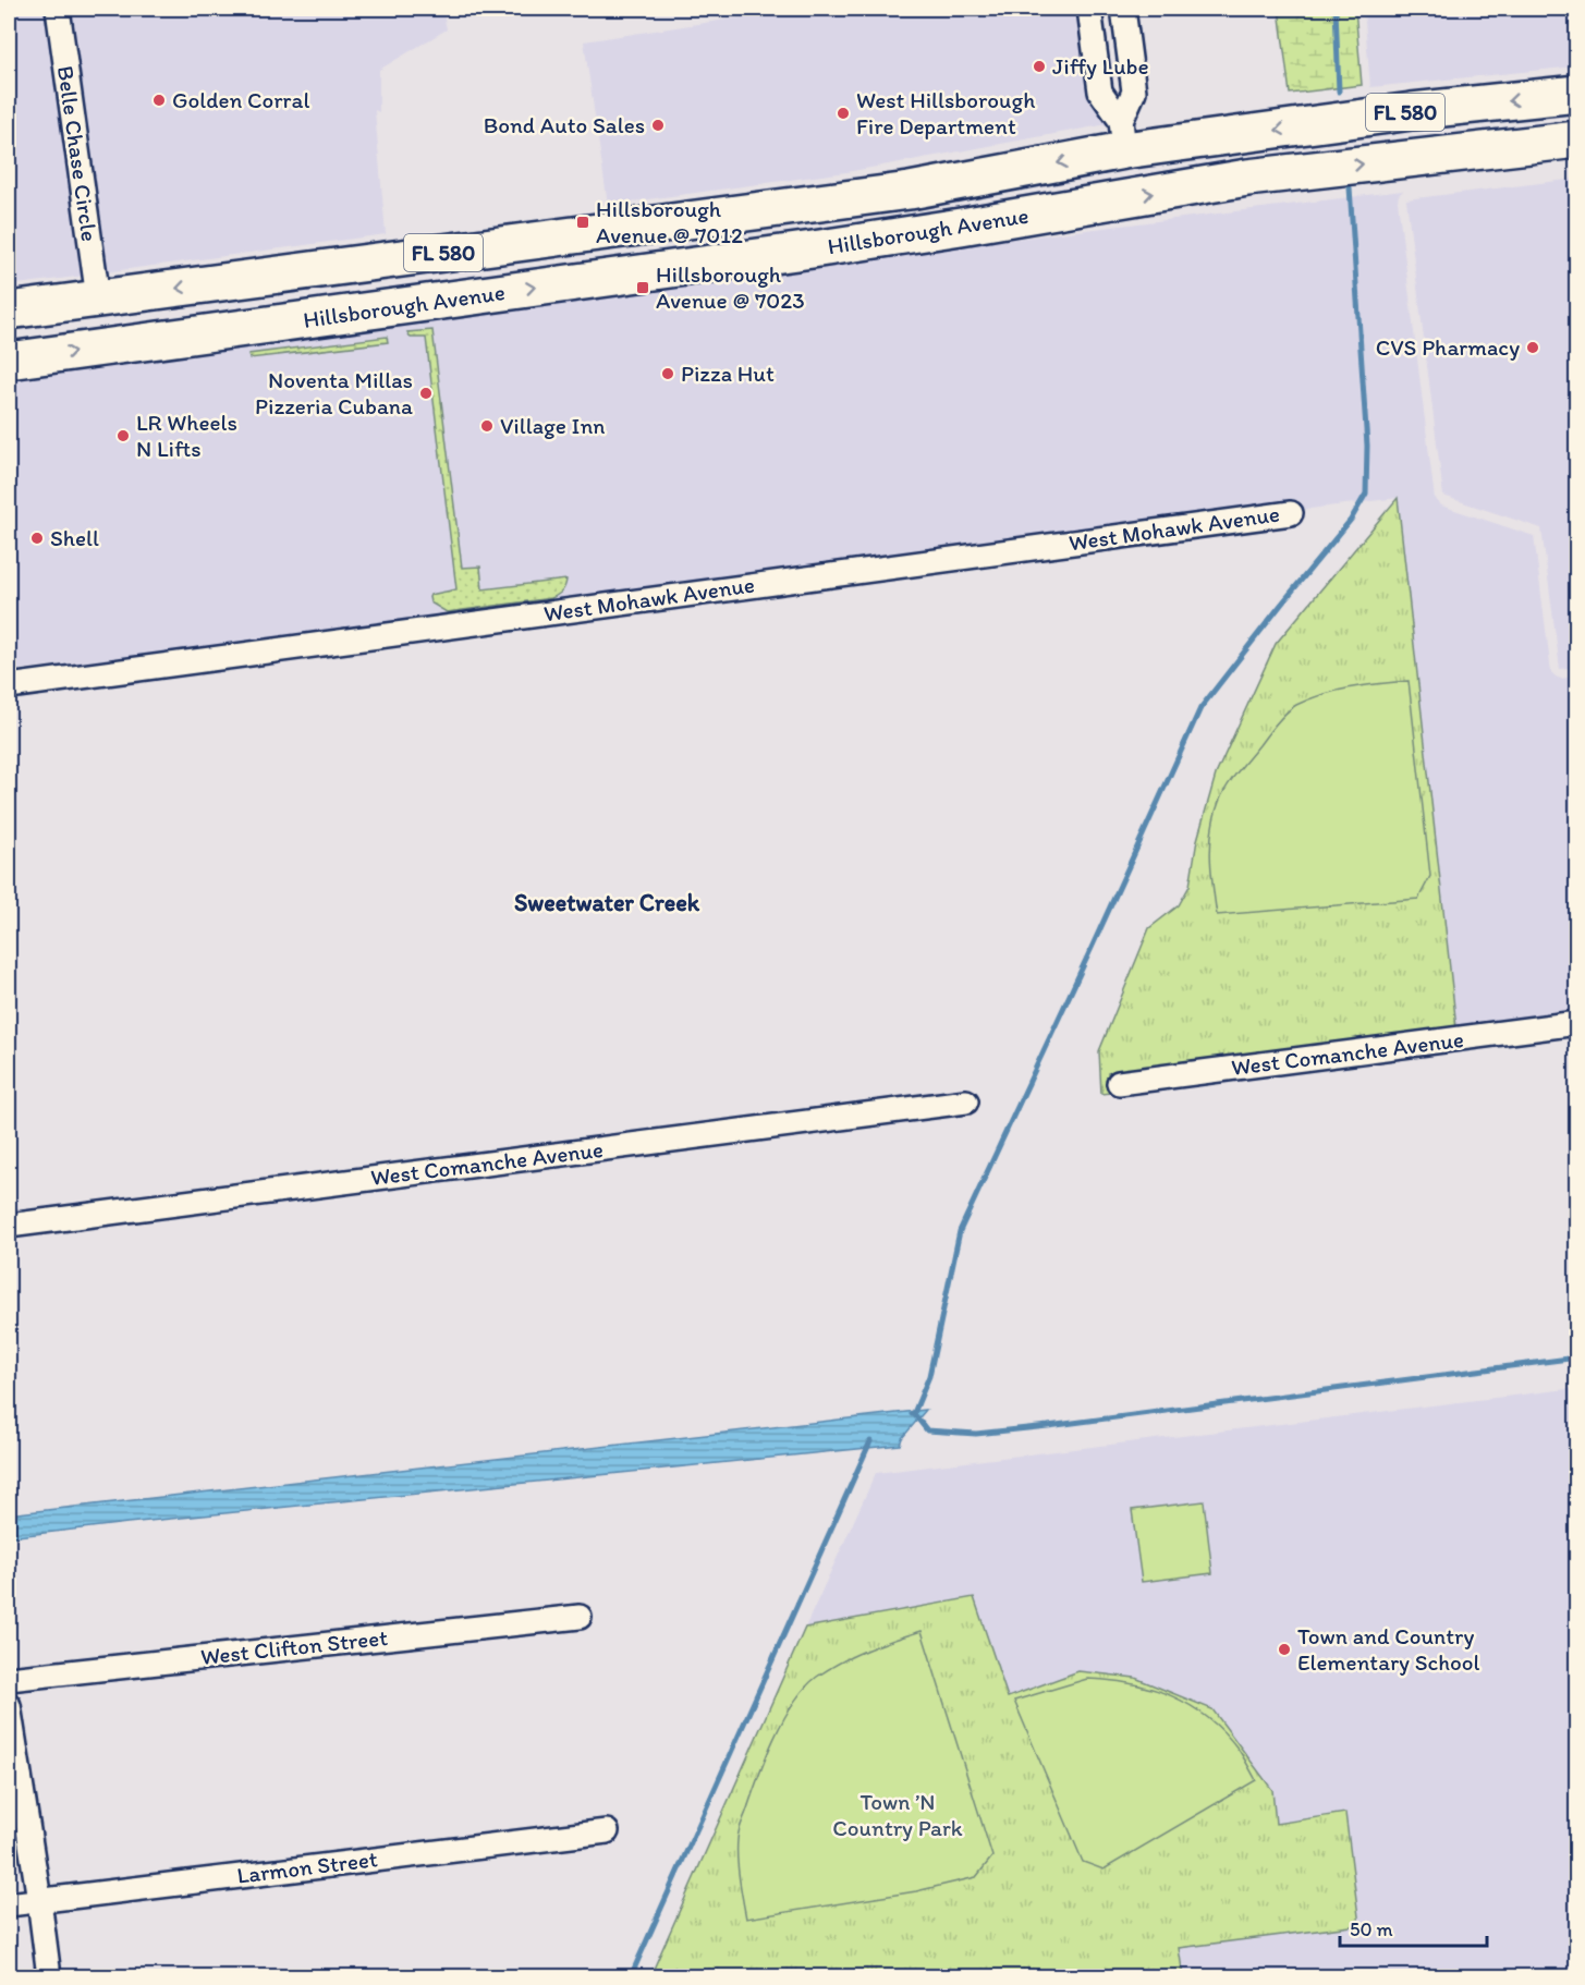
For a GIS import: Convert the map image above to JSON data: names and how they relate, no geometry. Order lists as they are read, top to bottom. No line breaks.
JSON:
{"streets":{"main road":["FL 580","Hillsborough Avenue"],"street":["Belle Chase Circle","West Mohawk Avenue","West Comanche Avenue","West Clifton Street","Larmon Street"]},"crossings":[["Belle Chase Circle","Hillsborough Avenue"]],"districts":["Sweetwater Creek"],"parks":["Town ’N Country Park"],"places":{"other":["Jiffy Lube","Golden Corral","West Hillsborough Fire Department","Bond Auto Sales","CVS Pharmacy","Pizza Hut","Noventa Millas Pizzeria Cubana","Village Inn","LR Wheels N Lifts","Shell","Town and Country Elementary School"],"transit":["Hillsborough Avenue @ 7012","Hillsborough Avenue @ 7023"]},"scale_bar":"50 m"}
